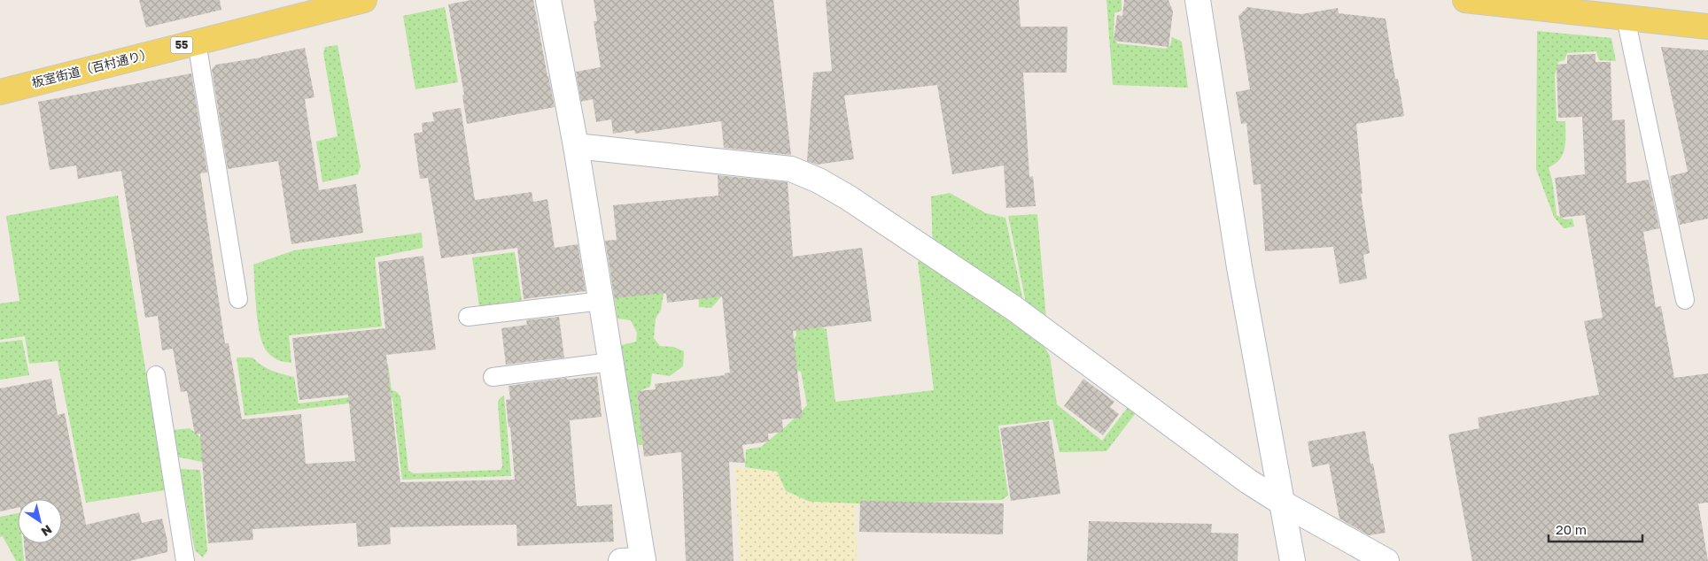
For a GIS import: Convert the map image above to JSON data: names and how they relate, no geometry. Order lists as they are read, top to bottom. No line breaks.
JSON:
{"streets":{"main road":["55","板室街道（百村通り）"]},"scale_bar":"20 m","north":"bottom right"}
